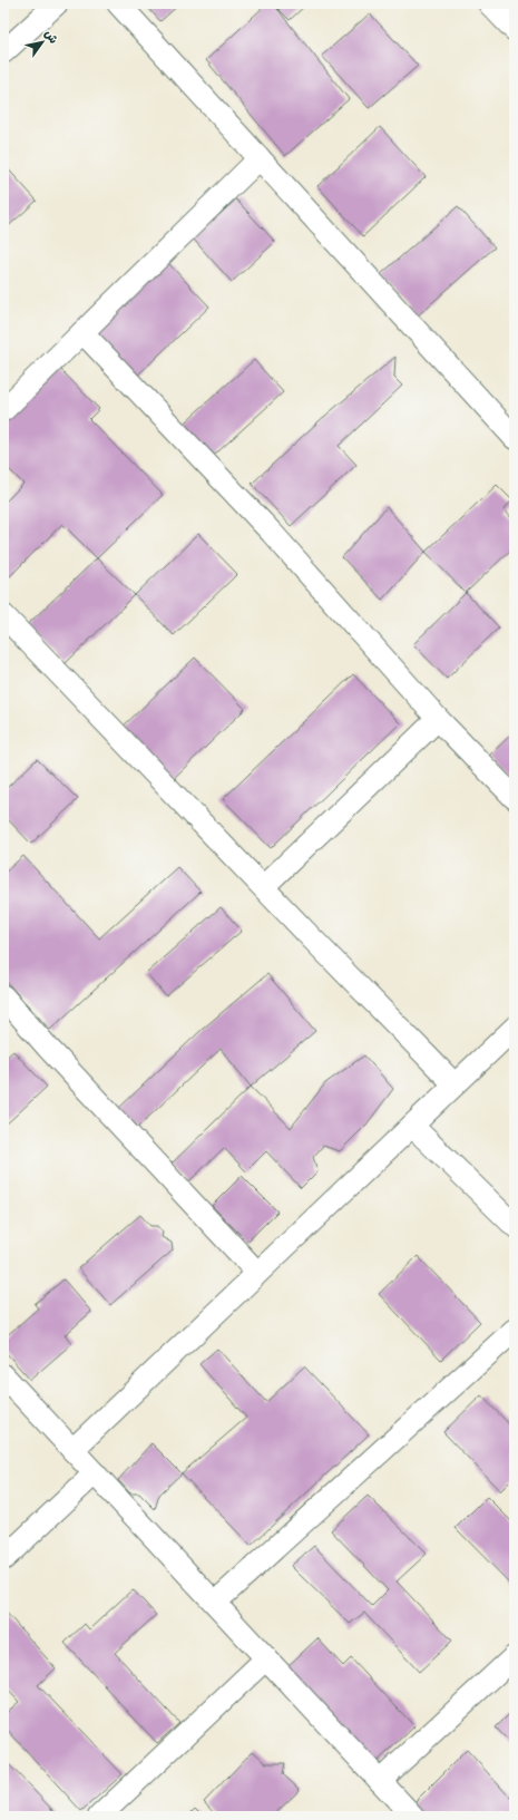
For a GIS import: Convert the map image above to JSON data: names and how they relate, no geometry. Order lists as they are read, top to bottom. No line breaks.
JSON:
{"north":"top right"}
